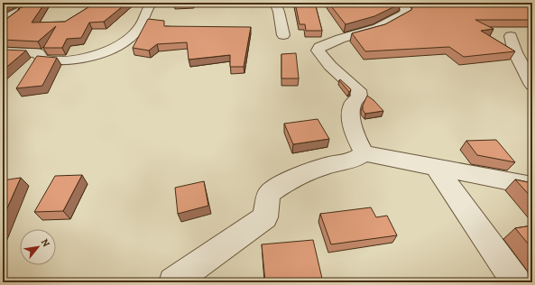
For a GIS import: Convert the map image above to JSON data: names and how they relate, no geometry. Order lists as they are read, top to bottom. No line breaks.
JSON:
{"north":"top right"}
